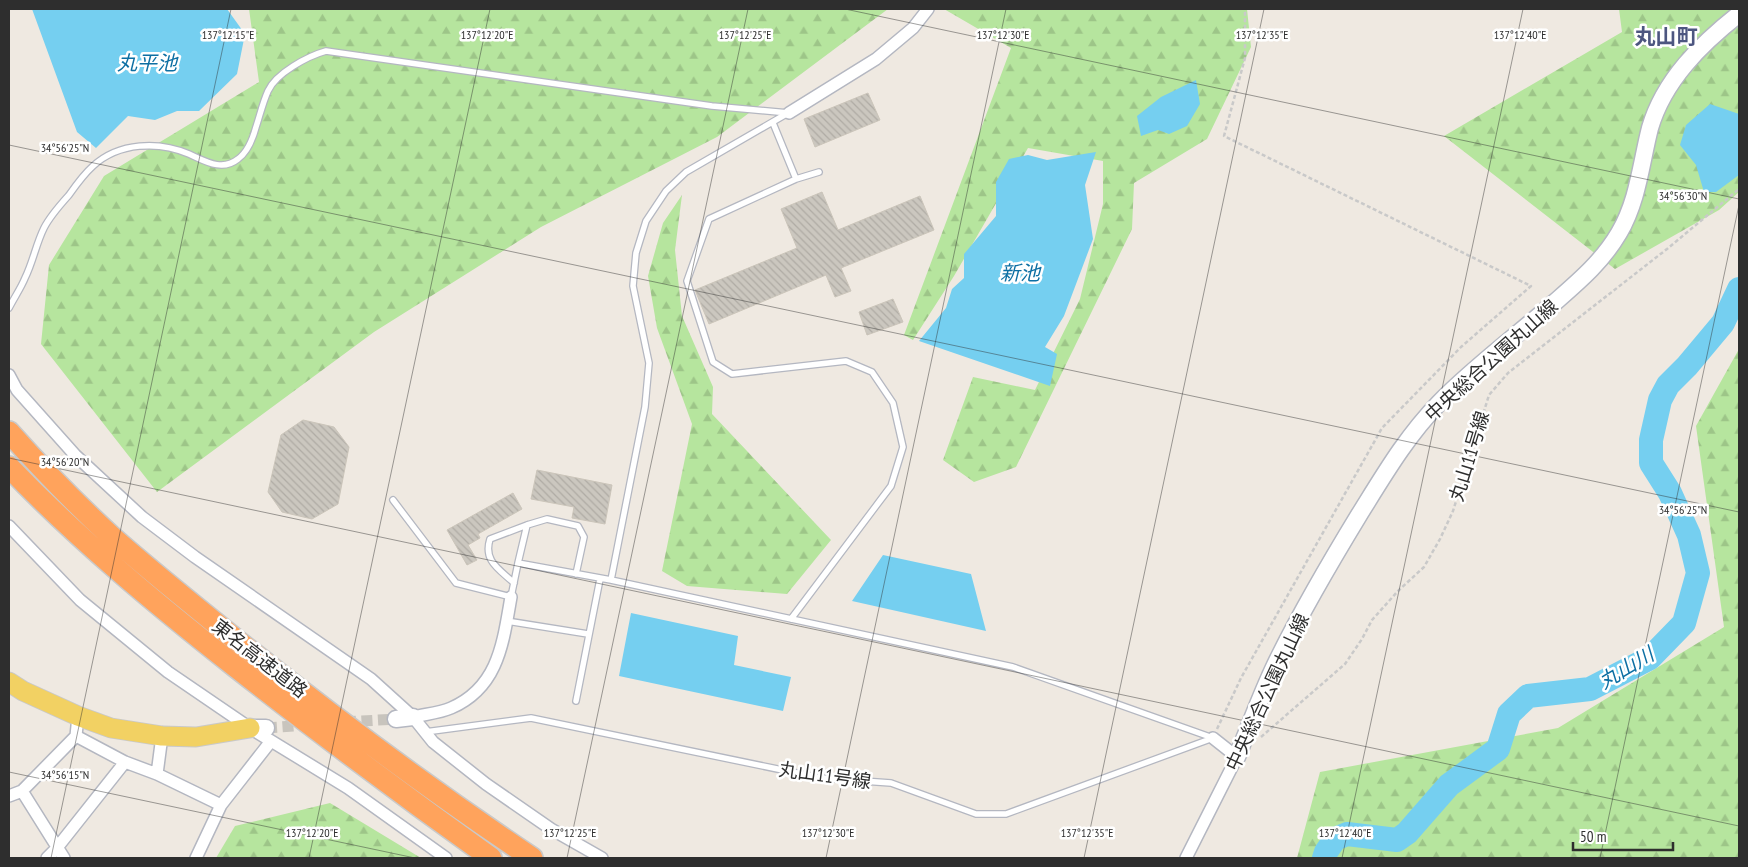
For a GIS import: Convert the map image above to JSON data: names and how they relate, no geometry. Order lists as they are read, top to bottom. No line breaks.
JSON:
{"streets":{"highway":["東名高速道路"],"street":["中央総合公園丸山線"],"lane":["丸山11号線"]},"districts":["丸山町"],"water":["丸平池","新池","丸山川"],"scale_bar":"50 m","coordinates":["137°12'15\"E","137°12'20\"E","137°12'25\"E","137°12'30\"E","137°12'35\"E","137°12'40\"E","34°56'25\"N","34°56'30\"N","34°56'20\"N","34°56'15\"N"]}
